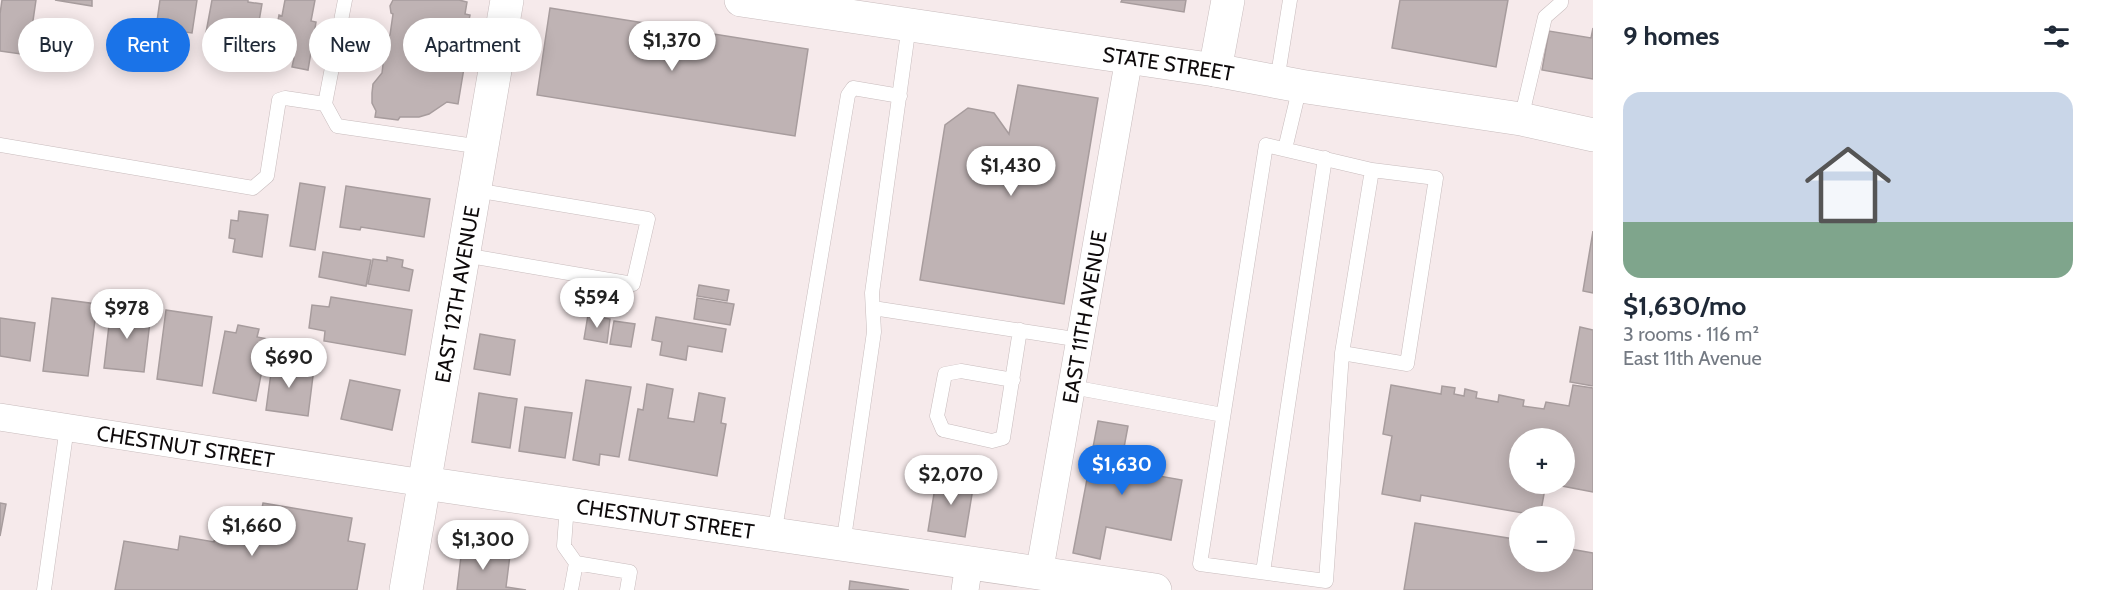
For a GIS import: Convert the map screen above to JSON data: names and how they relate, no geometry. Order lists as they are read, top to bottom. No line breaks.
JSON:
{"streets":{"street":["STATE STREET","EAST 12TH AVENUE","EAST 11TH AVENUE","CHESTNUT STREET"]},"crossings":[["STATE STREET","EAST 11TH AVENUE"],["EAST 12TH AVENUE","CHESTNUT STREET"],["EAST 11TH AVENUE","CHESTNUT STREET"]],"page":{"heading":"9 homes","chip":["Buy","Rent","Filters","New","Apartment"],"price":["$1,370","$1,430","$594","$978","$690","$1,630","$2,070","$1,660","$1,300"],"list":[{"name":"$1,630/mo","note":"3 rooms · 116 m² · East 11th Avenue"}],"map_buttons":["+","−"]}}
